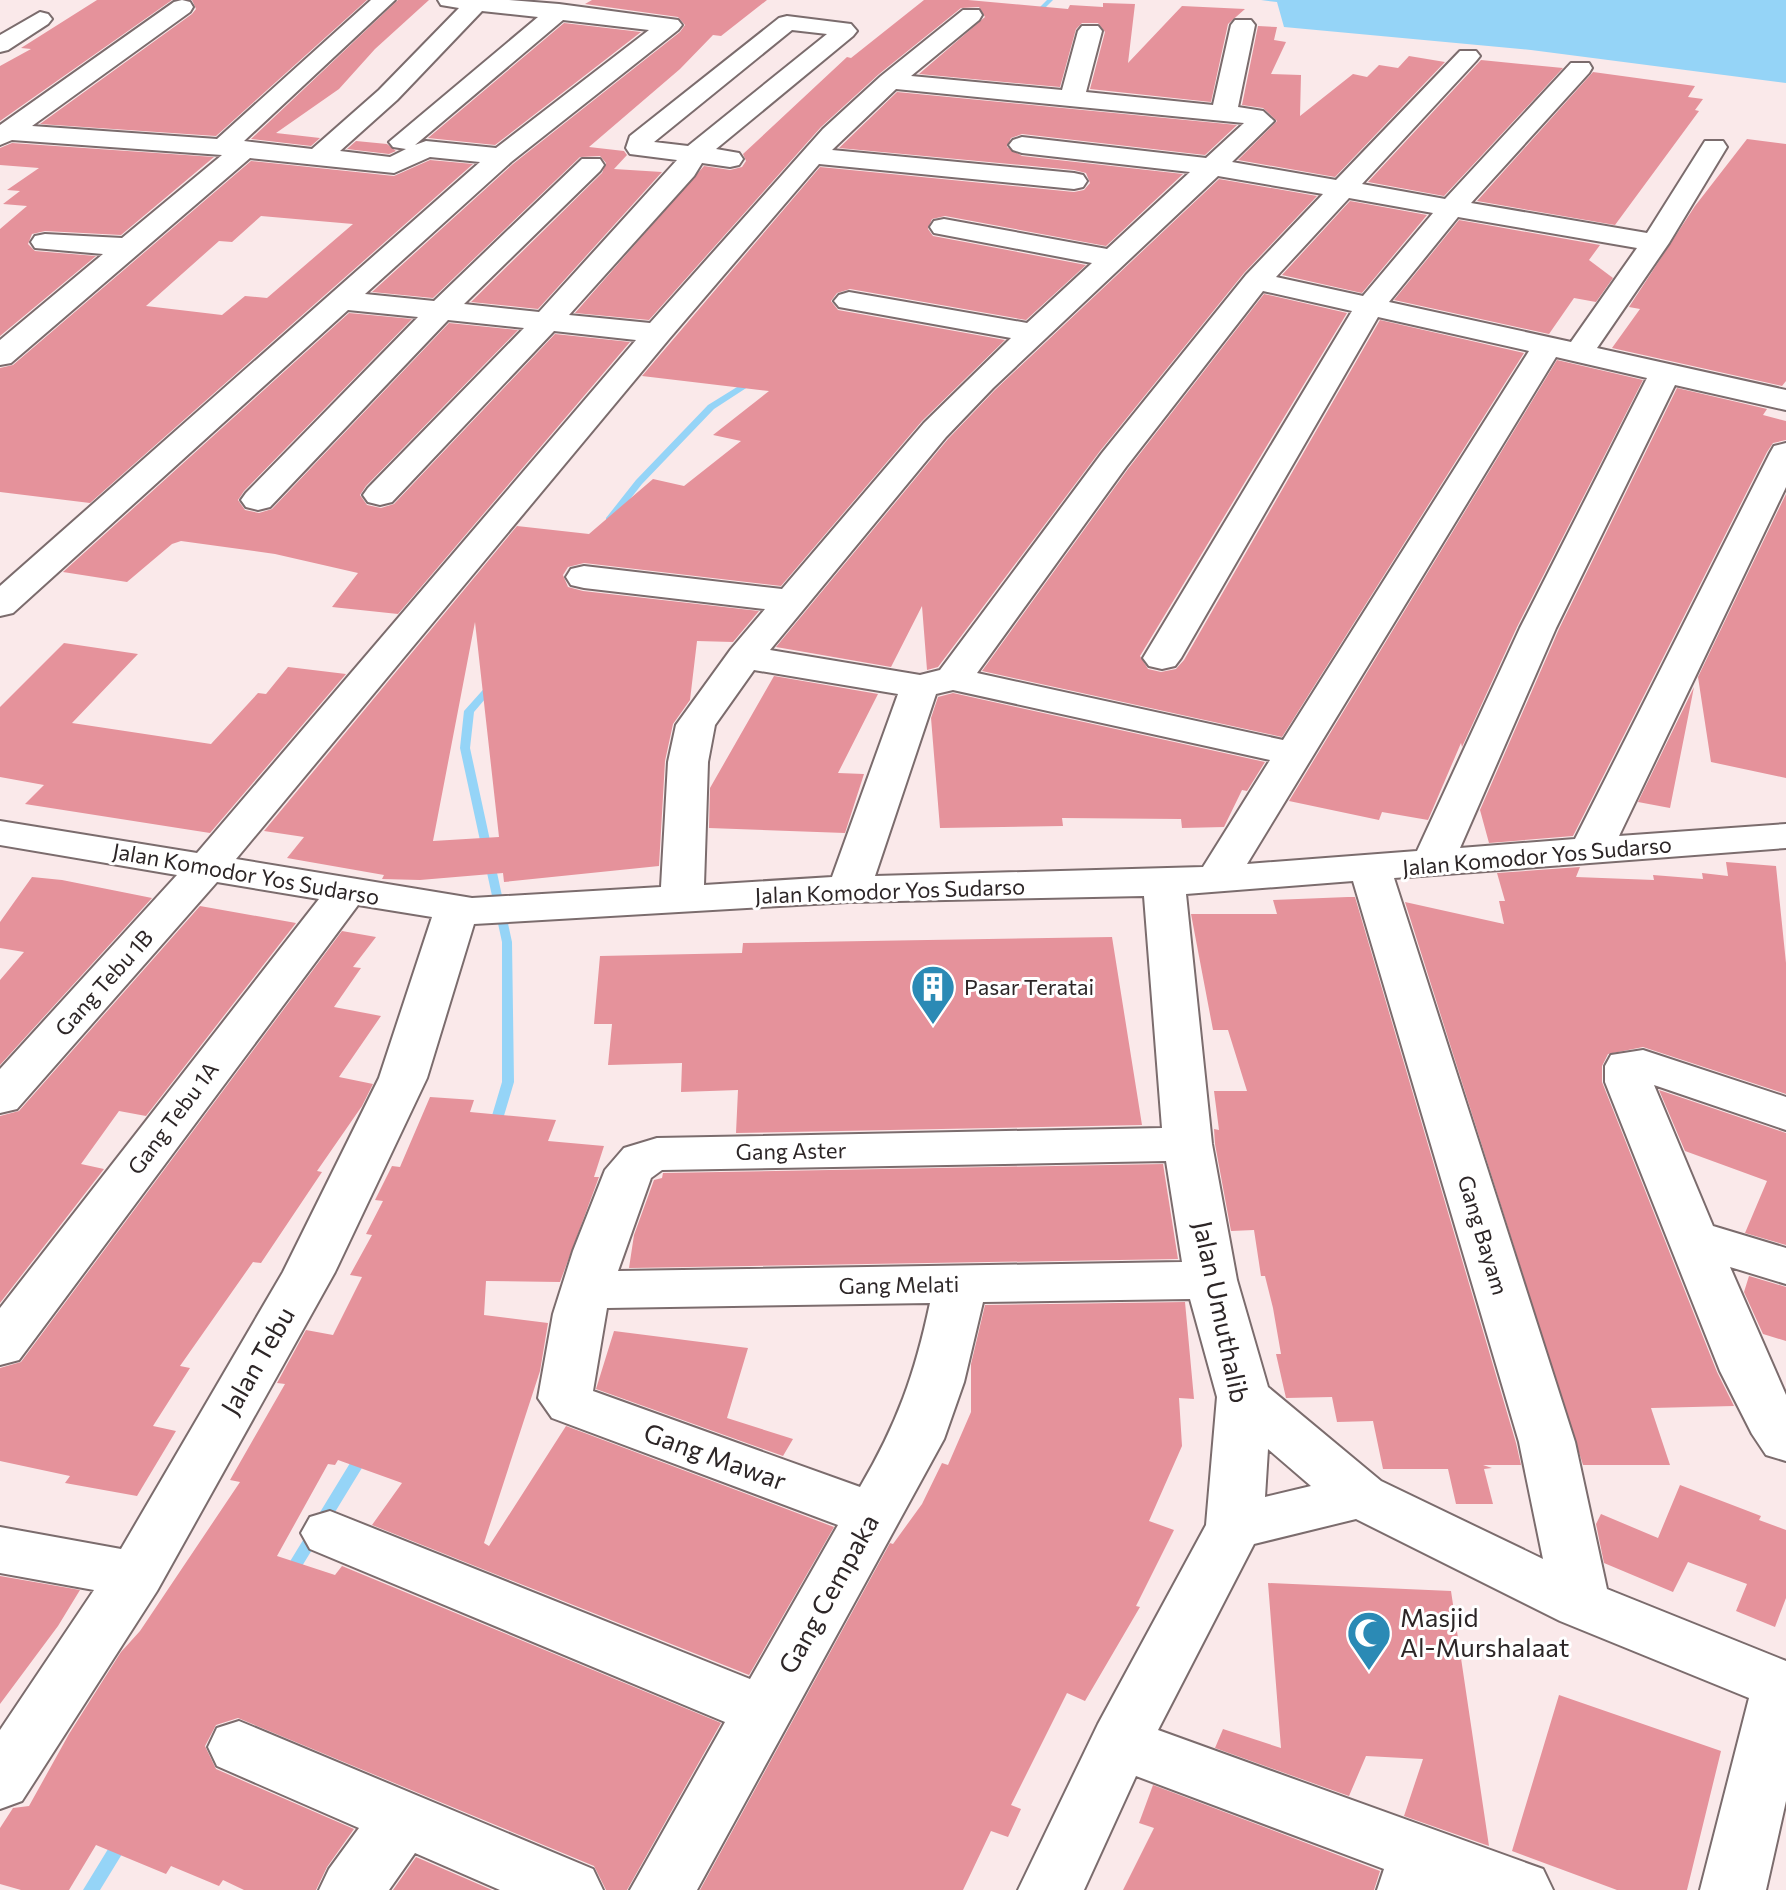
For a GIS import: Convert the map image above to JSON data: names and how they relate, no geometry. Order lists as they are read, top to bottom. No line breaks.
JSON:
{"streets":{"street":["Jalan Komodor Yos Sudarso","Gang Tebu 1B","Gang Tebu 1A","Gang Aster","Gang Bayam","Gang Melati","Jalan Umuthalib","Jalan Tebu","Gang Mawar","Gang Cempaka"]},"crossings":[["Jalan Komodor Yos Sudarso","Gang Tebu 1B"],["Jalan Komodor Yos Sudarso","Gang Tebu 1A"],["Jalan Komodor Yos Sudarso","Gang Bayam"],["Jalan Komodor Yos Sudarso","Jalan Umuthalib"],["Jalan Komodor Yos Sudarso","Jalan Tebu"],["Gang Aster","Gang Melati"],["Gang Aster","Jalan Umuthalib"],["Gang Aster","Gang Mawar"],["Gang Melati","Jalan Umuthalib"],["Gang Melati","Gang Cempaka"],["Gang Mawar","Gang Cempaka"]],"places":{"building":["Pasar Teratai"],"mosque":["Masjid Al-Murshalaat"]}}
